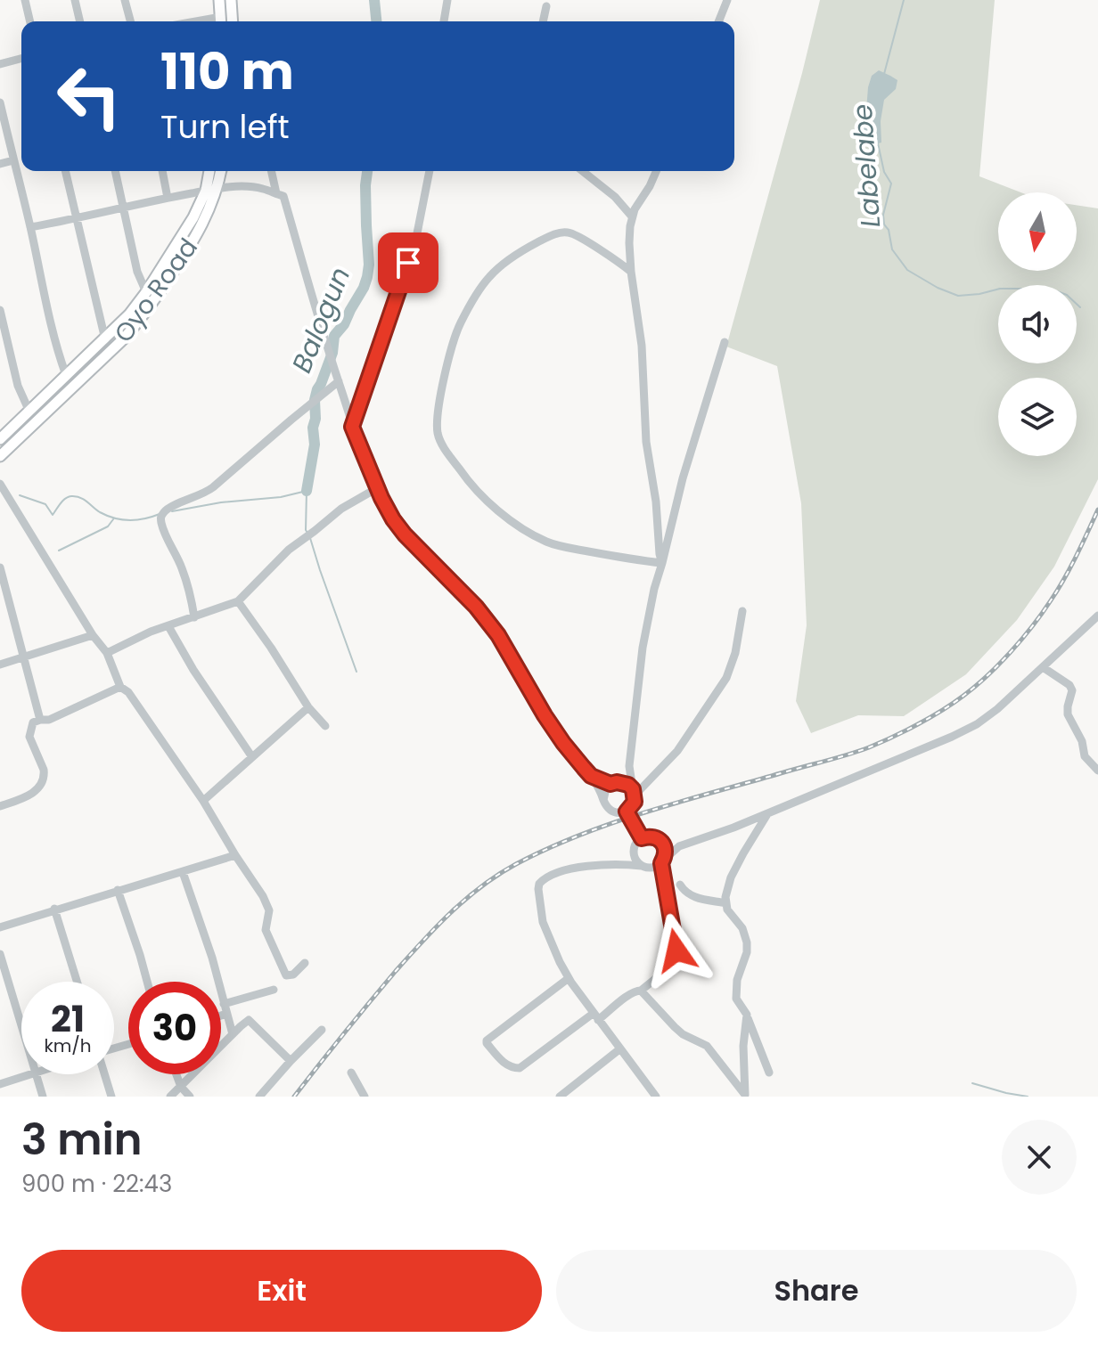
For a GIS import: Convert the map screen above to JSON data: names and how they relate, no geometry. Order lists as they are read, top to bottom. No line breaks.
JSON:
{"streets":{"main road":["Oyo Road"]},"water":["Labelabe","Balogun"],"north":"bottom","page":{"turn":["110 m","Turn left"],"speed":"21 km/h","limit":"30","heading":["3 min","900 m · 22:43"],"buttons":["Exit","Share"]}}
